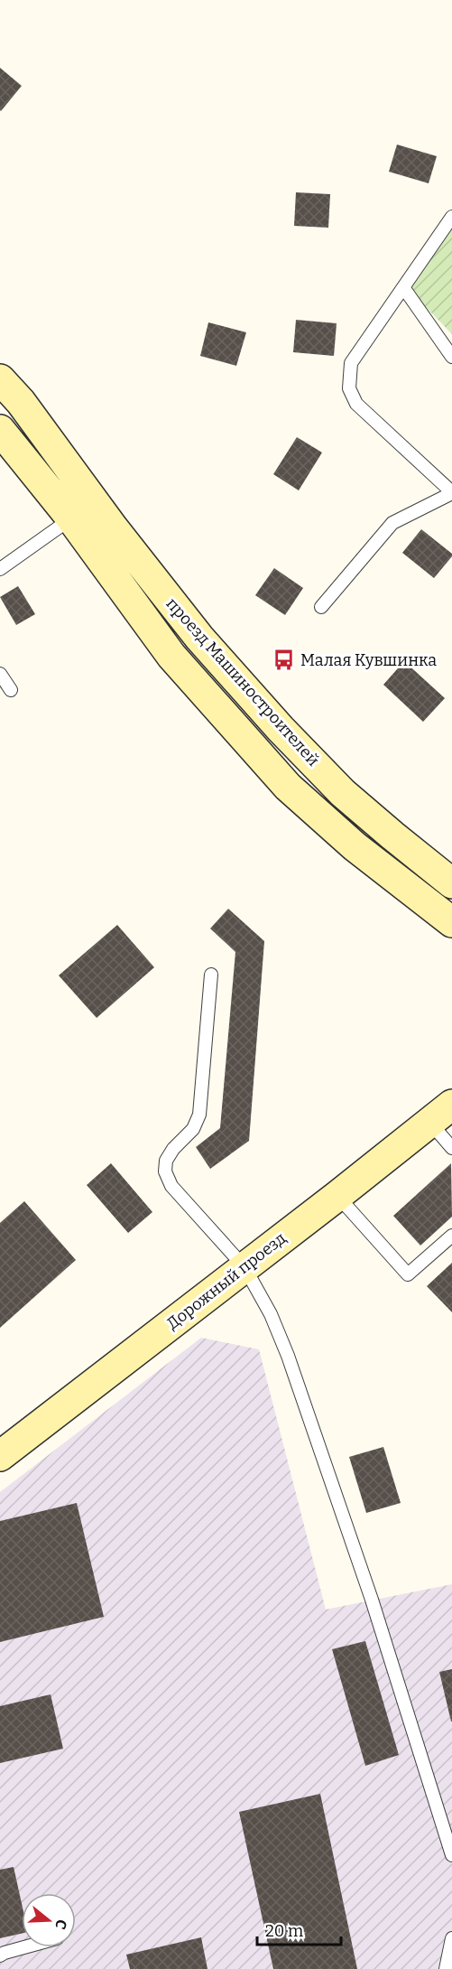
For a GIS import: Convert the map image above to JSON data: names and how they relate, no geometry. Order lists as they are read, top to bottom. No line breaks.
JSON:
{"streets":{"main road":["проезд Машиностроителей","Дорожный проезд"]},"places":{"bus stop":["Малая Кувшинка"]},"scale_bar":"20 m","north":"right"}
